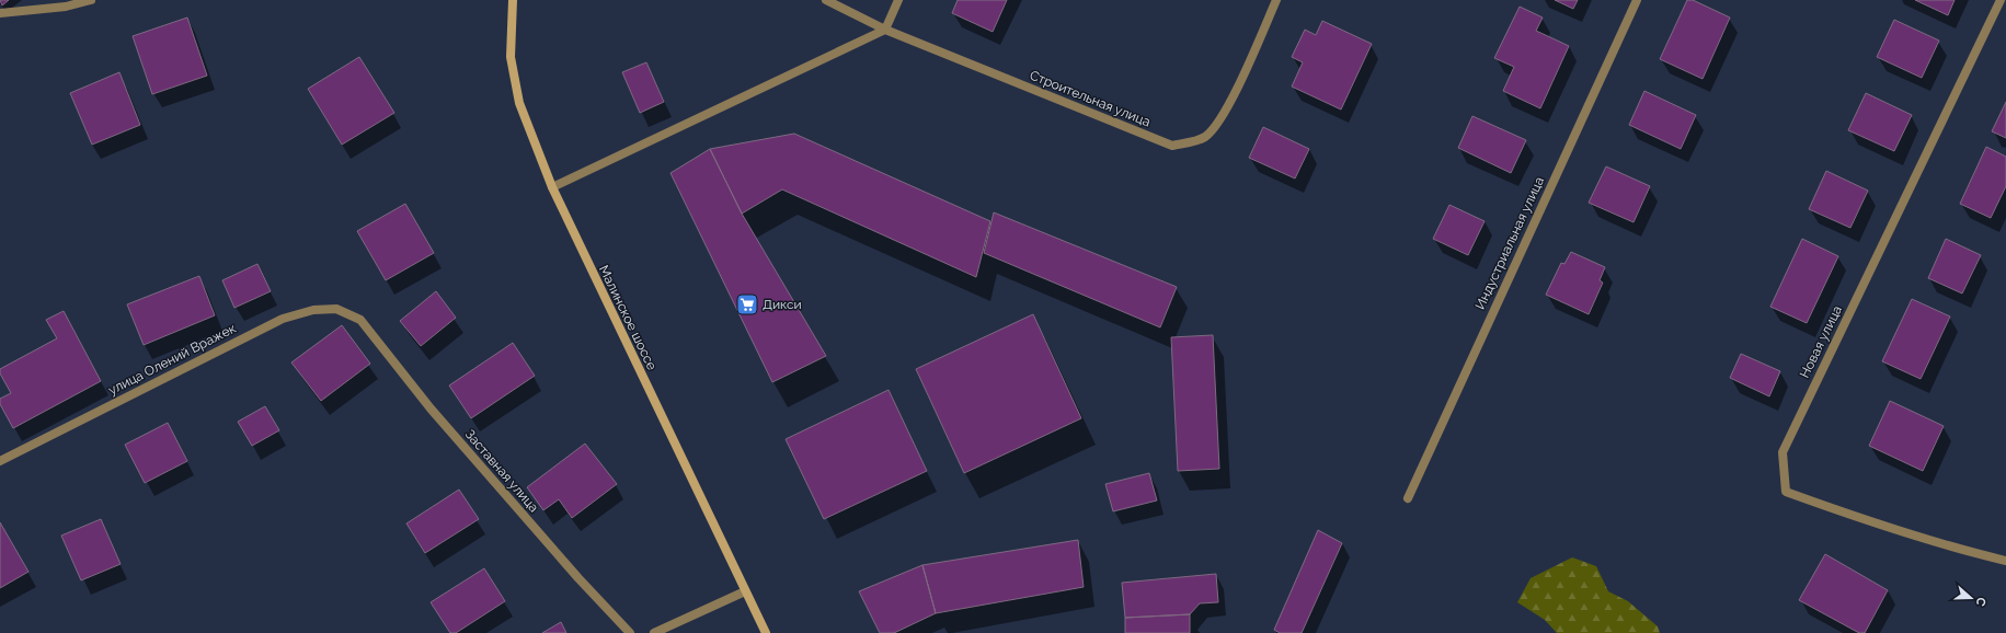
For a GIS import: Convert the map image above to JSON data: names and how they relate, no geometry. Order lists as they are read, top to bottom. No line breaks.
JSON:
{"streets":{"main road":["Малинское шоссе"],"street":["Строительная улица","Индустриальная улица","Новая улица","улица Олений Вражек","Заставная улица"]},"crossings":[["улица Олений Вражек","Заставная улица"]],"places":{"supermarket":["Дикси"]},"north":"right"}
